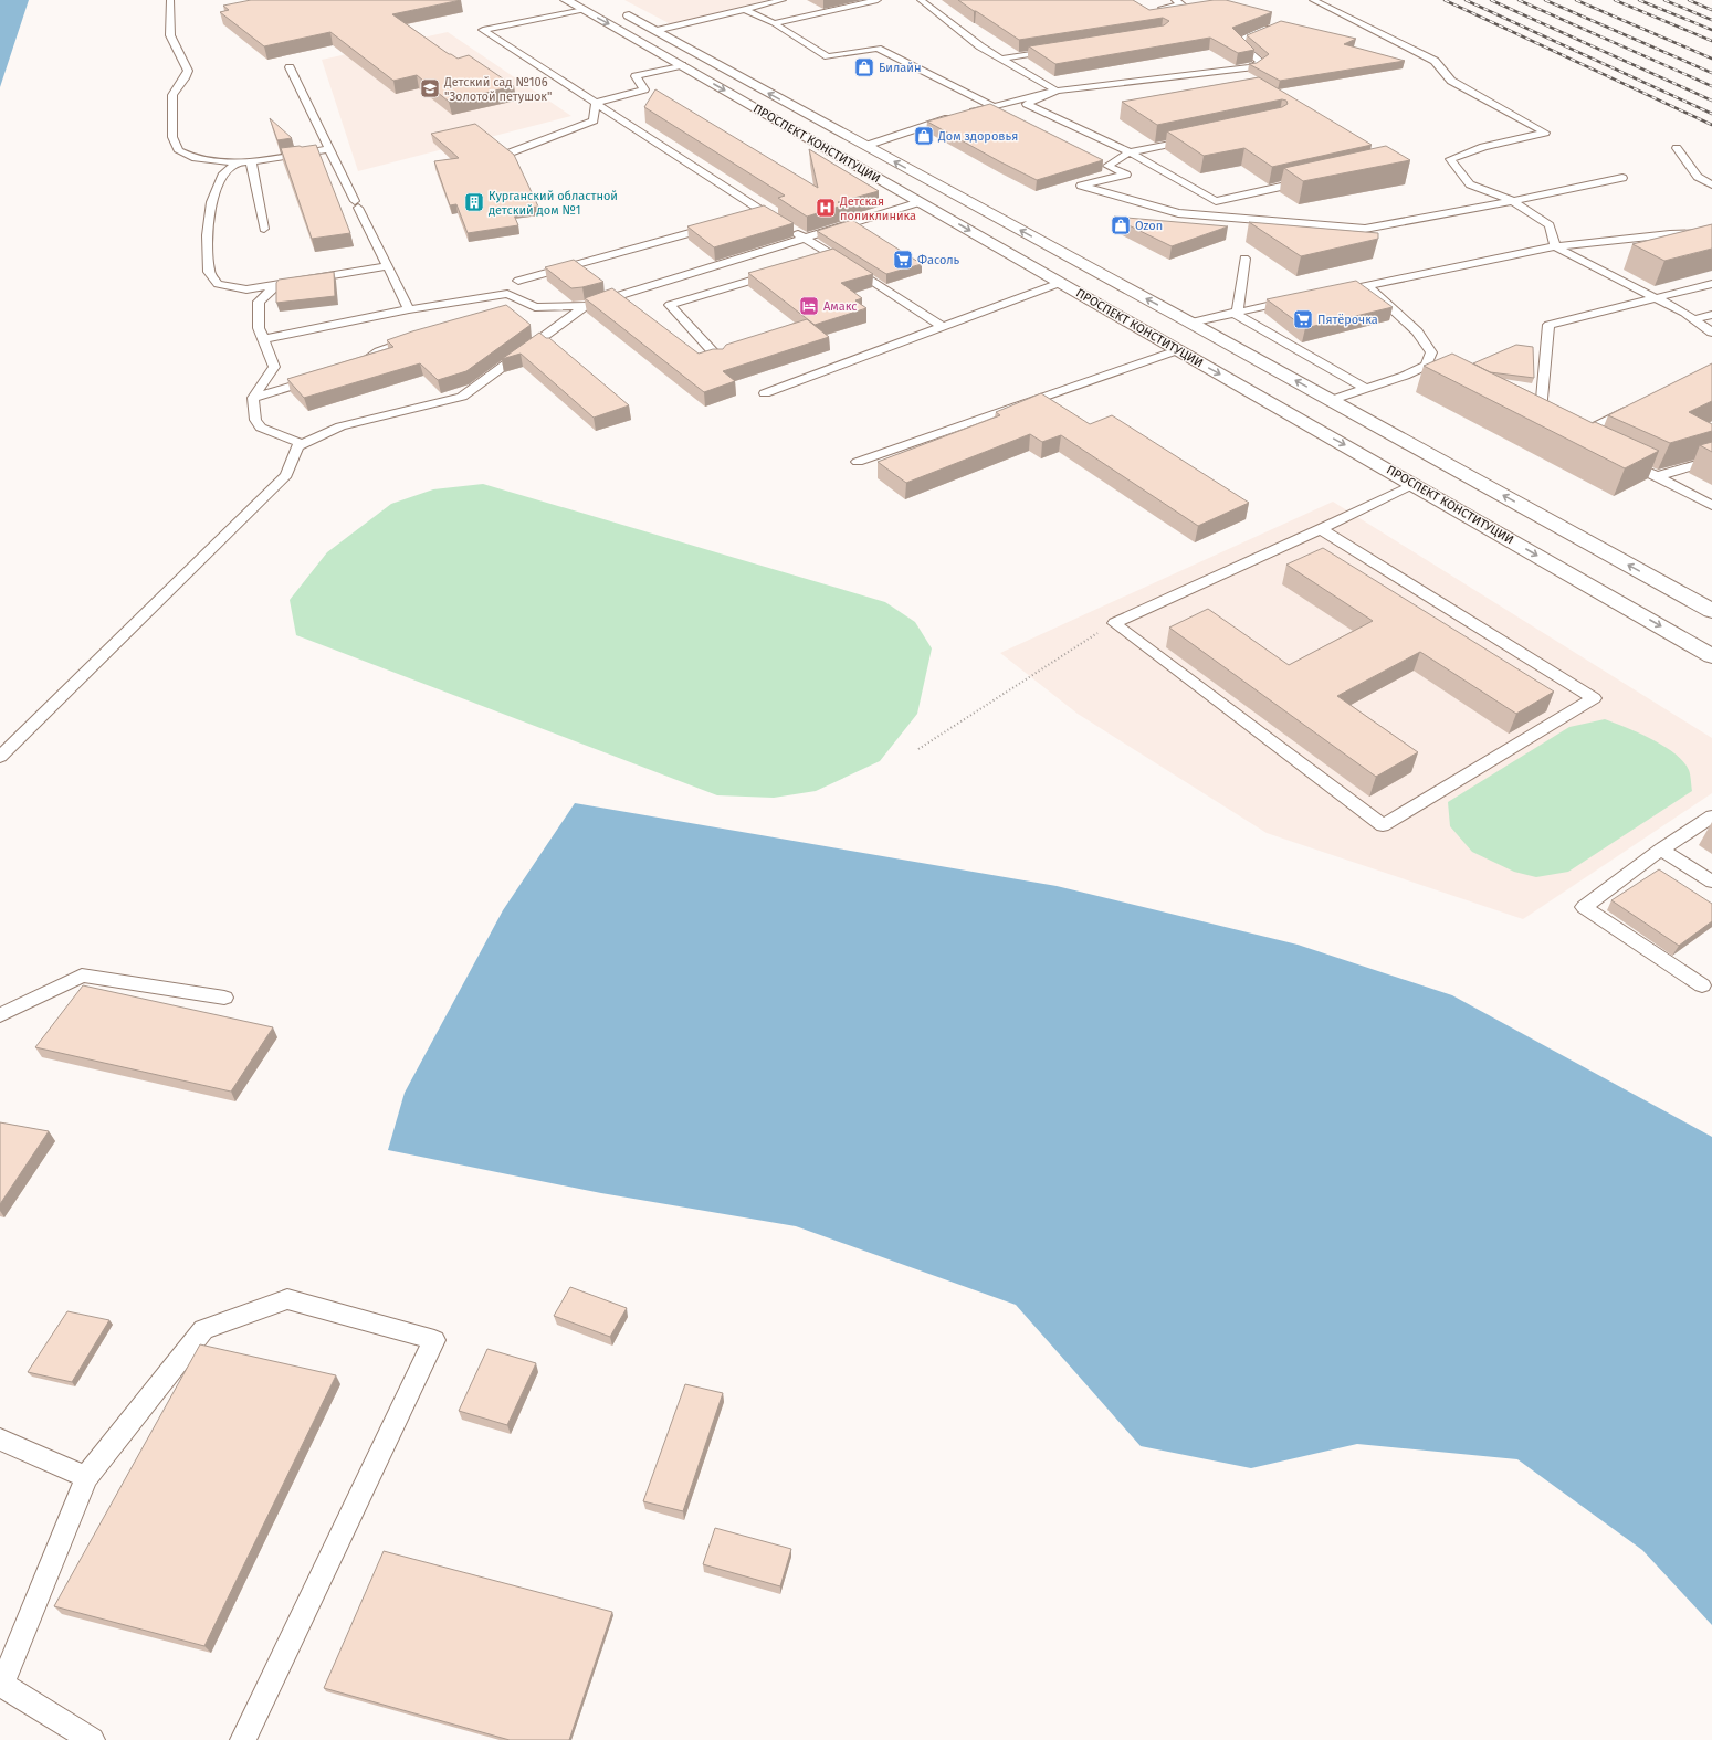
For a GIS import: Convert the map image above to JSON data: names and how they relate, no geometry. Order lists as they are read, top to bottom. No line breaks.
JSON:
{"streets":{"main road":["ПРОСПЕКТ КОНСТИТУЦИИ"]},"places":{"shop":["Билайн","Дом здоровья","Ozon"],"school or university":["Детский сад №106 \"Золотой петушок\""],"building":["Курганский областной детский дом №1"],"hospital":["Детская поликлиника"],"supermarket":["Фасоль","Пятёрочка"],"hotel":["Амакс"]}}
